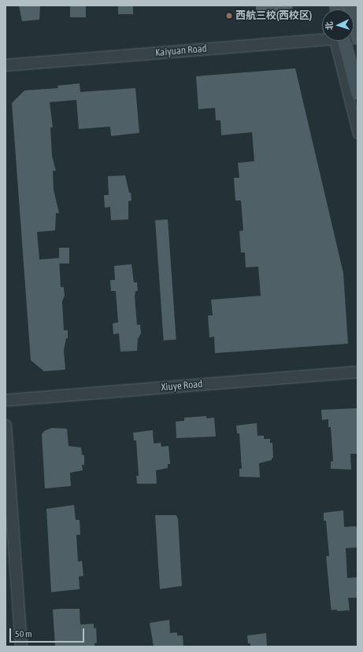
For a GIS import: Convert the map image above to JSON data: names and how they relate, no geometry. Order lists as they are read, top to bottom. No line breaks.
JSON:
{"streets":{"street":["Kaiyuan Road","Xiuye Road"]},"places":["西航三校(西校区)"],"scale_bar":"50 m","north":"left"}
